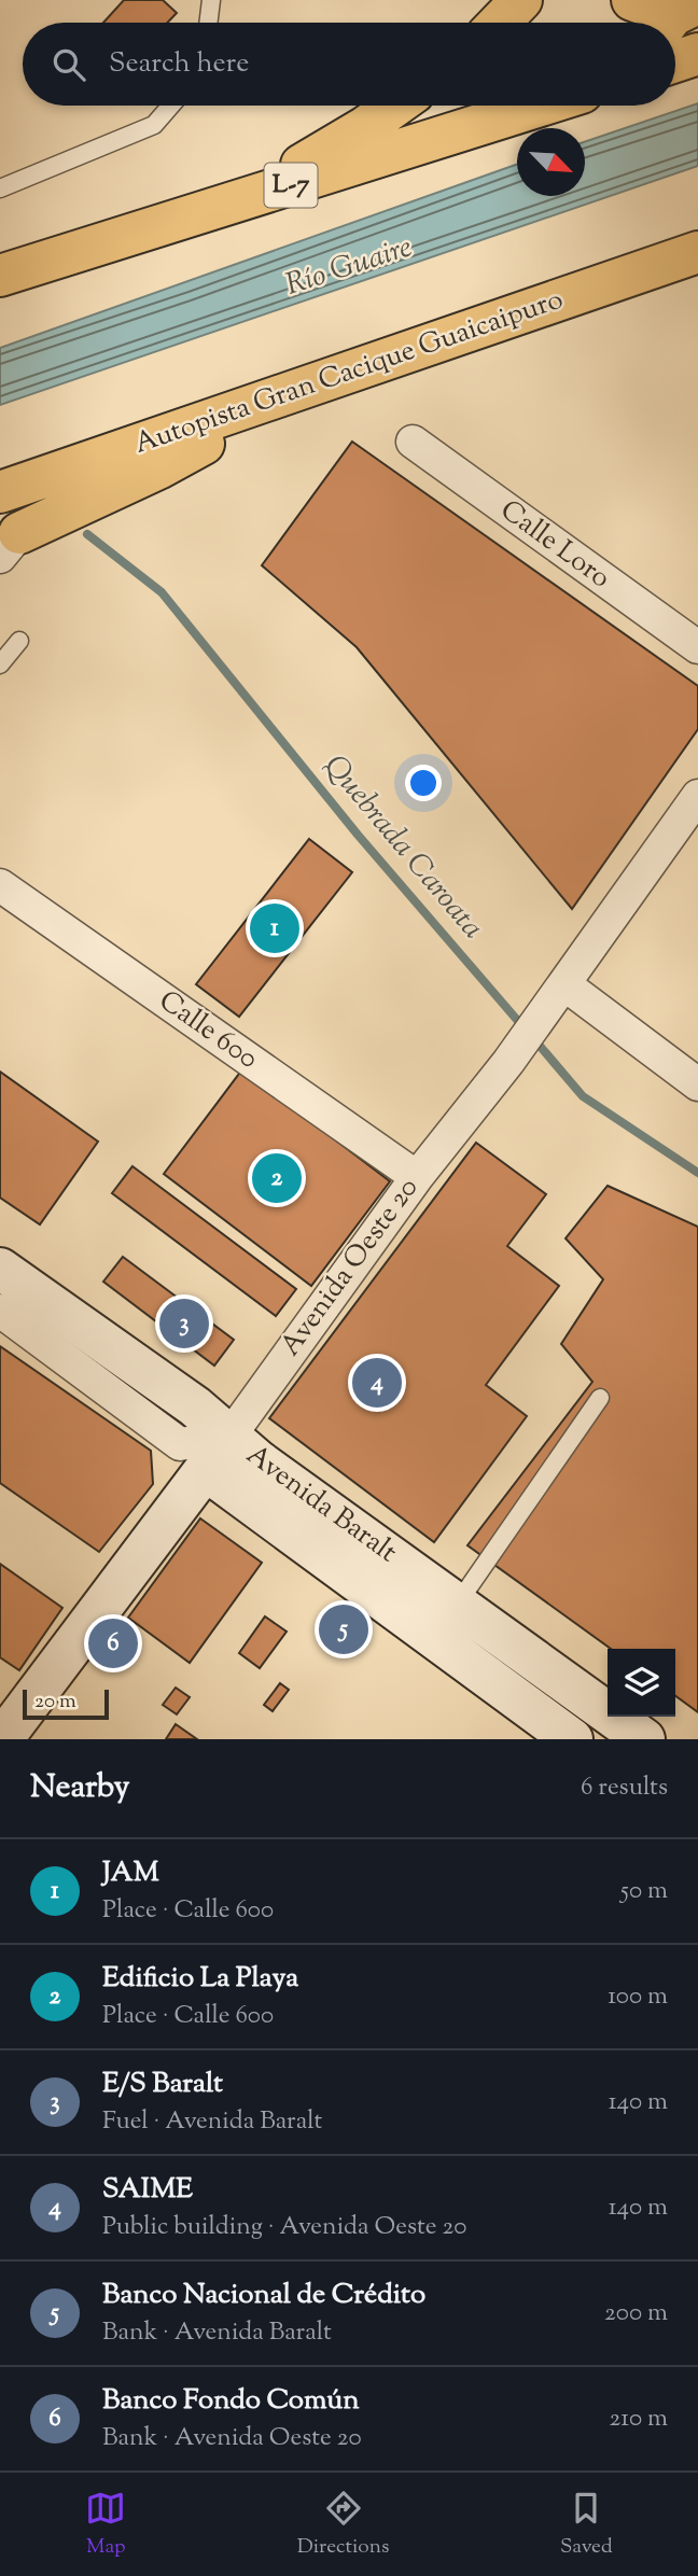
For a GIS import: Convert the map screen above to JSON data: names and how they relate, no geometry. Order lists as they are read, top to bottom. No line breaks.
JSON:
{"streets":{"highway":["L-7","Autopista Gran Cacique Guaicaipuro"],"main road":["Avenida Oeste 20","Avenida Baralt"],"street":["Calle Loro","Calle 600"]},"crossings":[["Calle 600","Avenida Oeste 20"],["Avenida Oeste 20","Avenida Baralt"]],"water":["Río Guaire","Quebrada Caroata"],"scale_bar":"20 m","north":"bottom right","page":{"search":"Search here","pins":["1","2","3","4","5","6"],"scale":"20 m","heading":["Nearby","6 results"],"list":[{"mark":"1","name":"JAM","note":"Place · Calle 600","value":"50 m"},{"mark":"2","name":"Edificio La Playa","note":"Place · Calle 600","value":"100 m"},{"mark":"3","name":"E/S Baralt","note":"Fuel · Avenida Baralt","value":"140 m"},{"mark":"4","name":"SAIME","note":"Public building · Avenida Oeste 20","value":"140 m"},{"mark":"5","name":"Banco Nacional de Crédito","note":"Bank · Avenida Baralt","value":"200 m"},{"mark":"6","name":"Banco Fondo Común","note":"Bank · Avenida Oeste 20","value":"210 m"}],"nav":["Map","Directions","Saved"]}}
